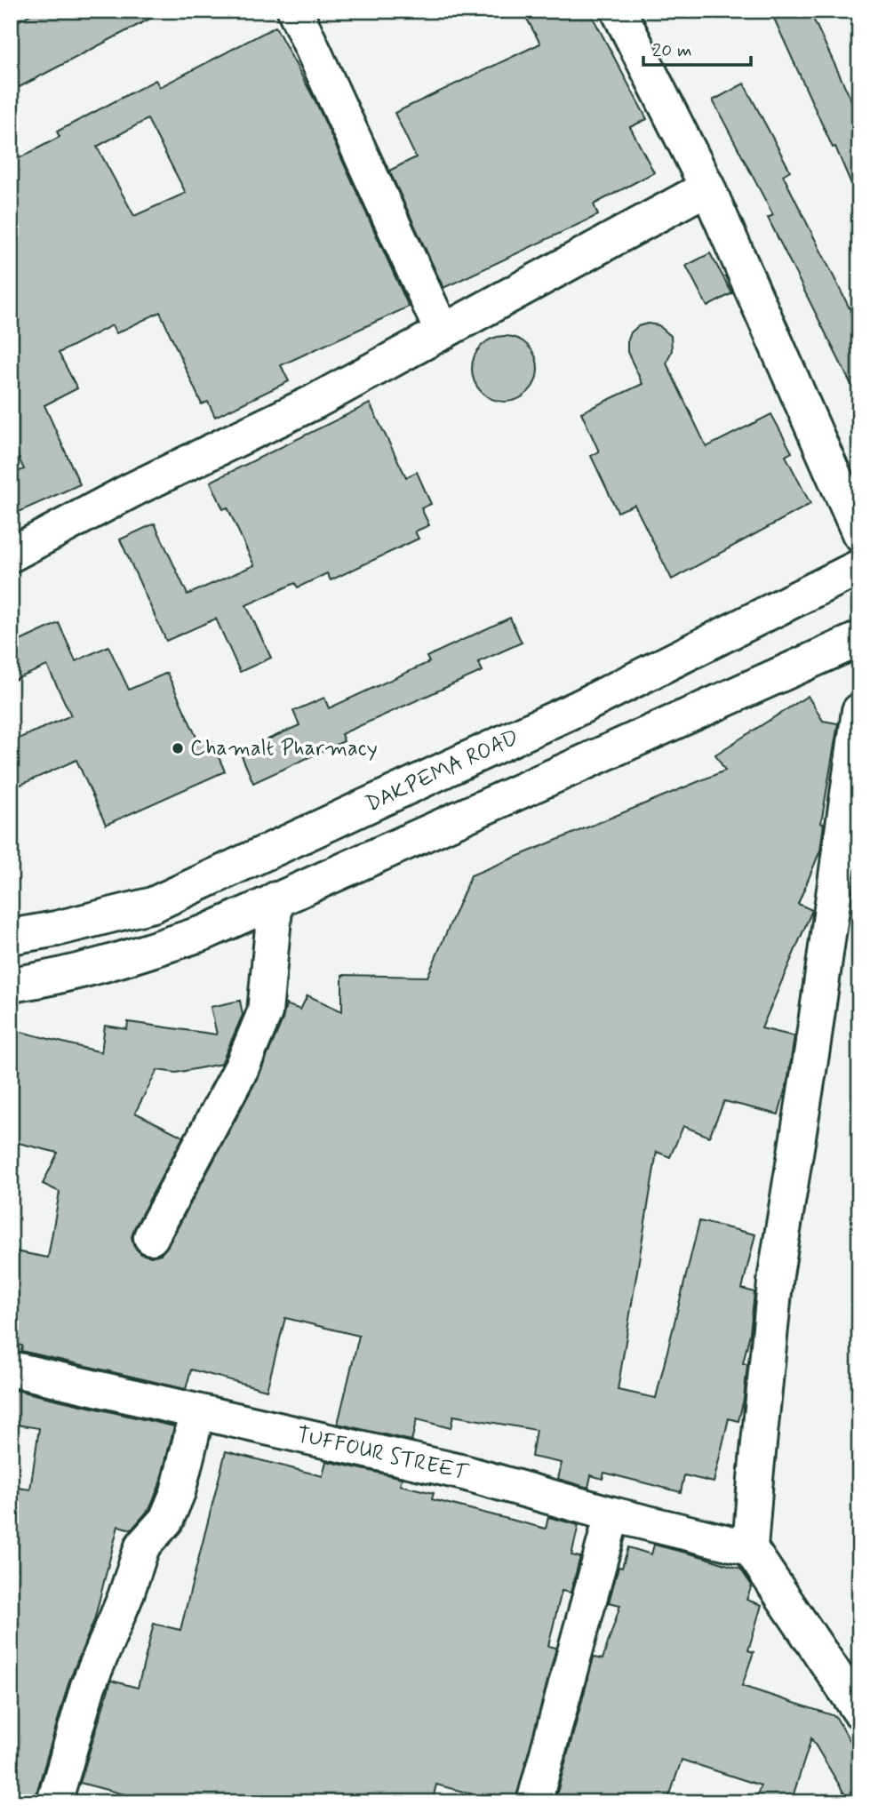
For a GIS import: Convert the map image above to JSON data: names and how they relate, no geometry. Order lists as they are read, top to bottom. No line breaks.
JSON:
{"streets":{"main road":["DAKPEMA ROAD","TUFFOUR STREET"]},"places":["Chamalt Pharmacy"],"scale_bar":"20 m"}
